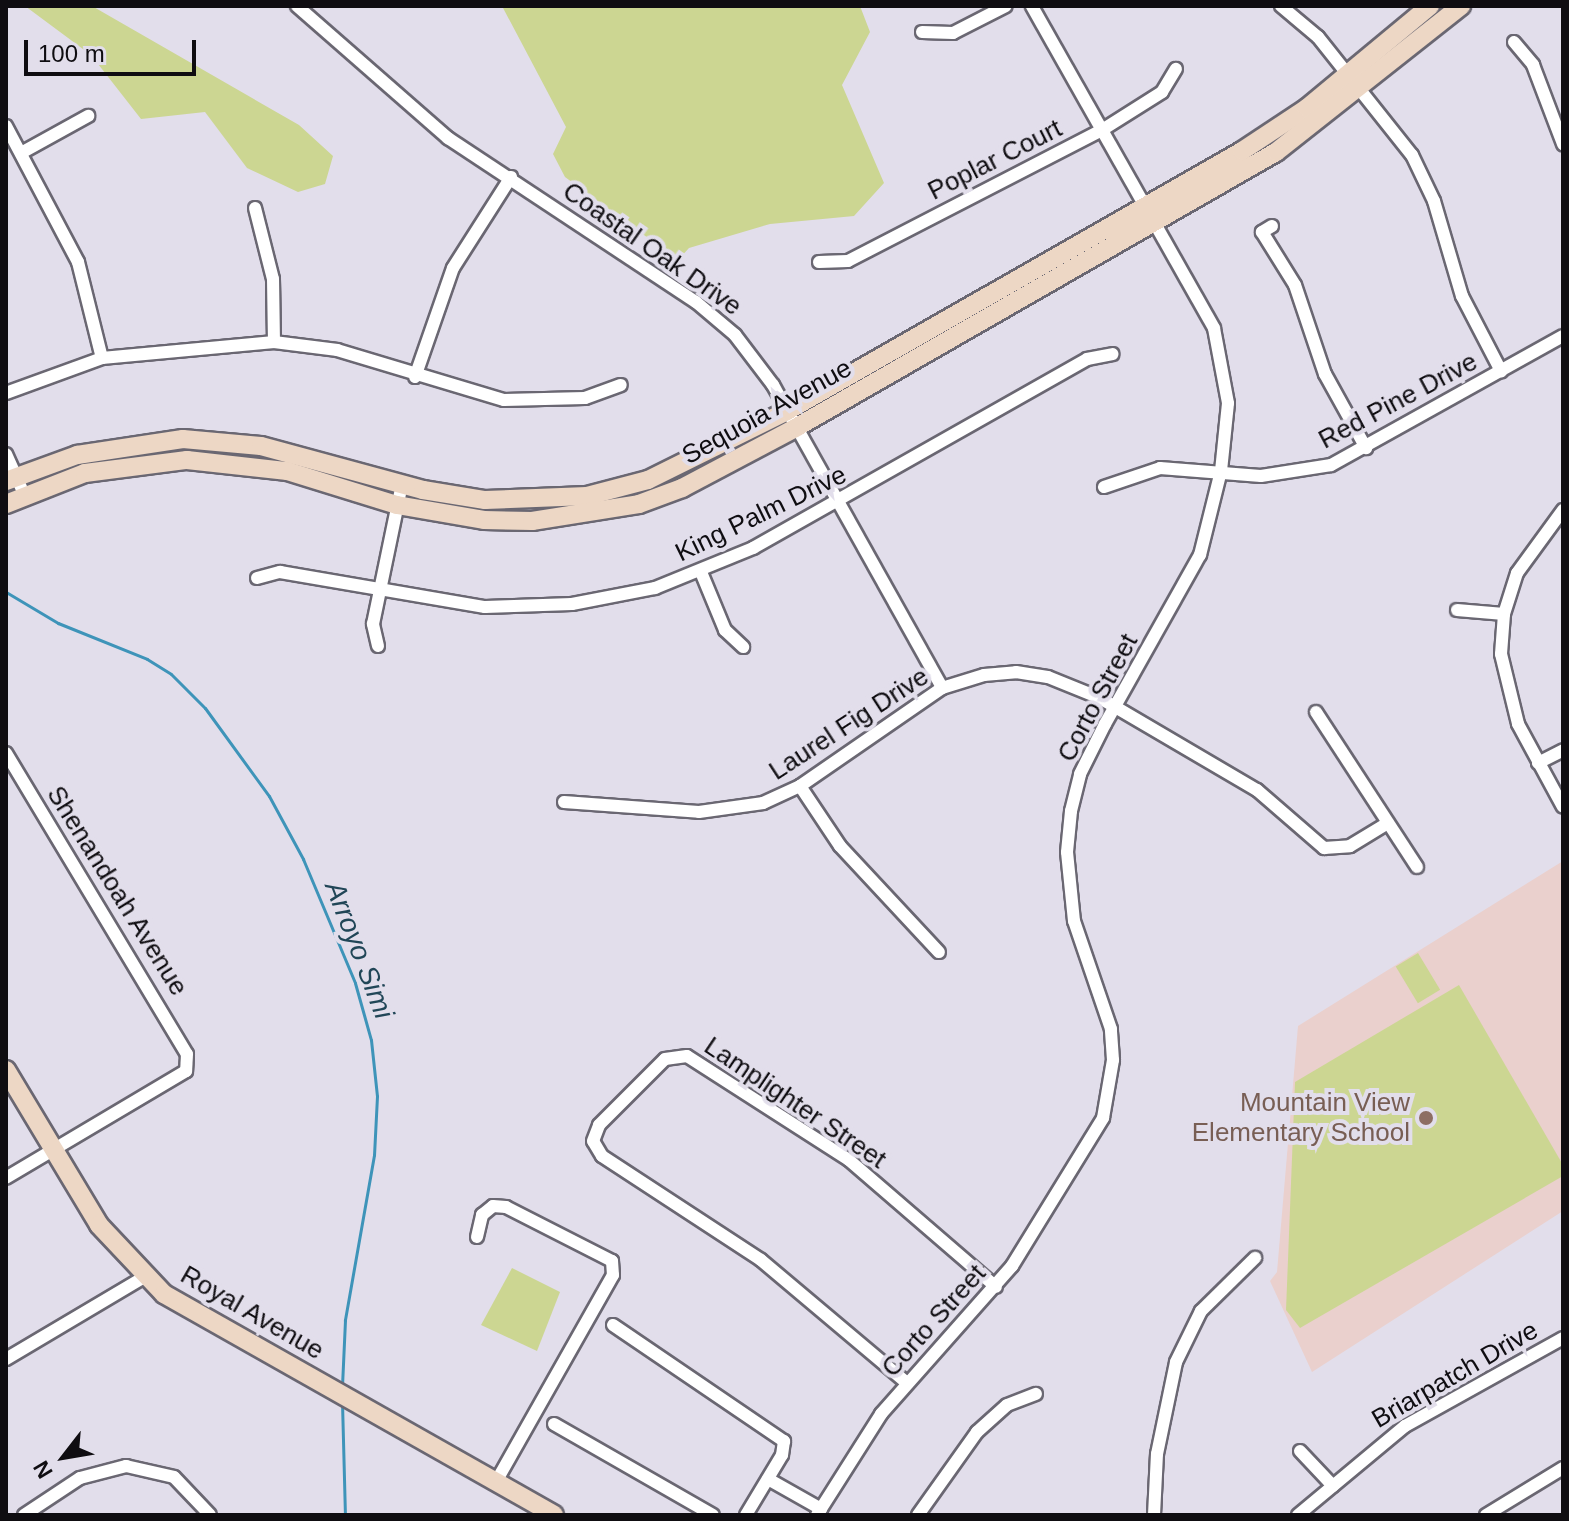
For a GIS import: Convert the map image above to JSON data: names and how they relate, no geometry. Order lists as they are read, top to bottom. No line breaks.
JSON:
{"streets":{"main road":["Sequoia Avenue","Royal Avenue"],"street":["Poplar Court","Coastal Oak Drive","Red Pine Drive","King Palm Drive","Corto Street","Laurel Fig Drive","Shenandoah Avenue","Lamplighter Street","Briarpatch Drive"]},"crossings":[["Poplar Court","Corto Street"],["Coastal Oak Drive","Sequoia Avenue"],["Coastal Oak Drive","King Palm Drive"],["Coastal Oak Drive","Laurel Fig Drive"],["Red Pine Drive","Corto Street"],["Sequoia Avenue","Corto Street"],["Corto Street","Laurel Fig Drive"],["Corto Street","Lamplighter Street"],["Shenandoah Avenue","Royal Avenue"]],"water":["Arroyo Simi"],"places":["Mountain View Elementary School"],"scale_bar":"100 m","north":"bottom left"}
